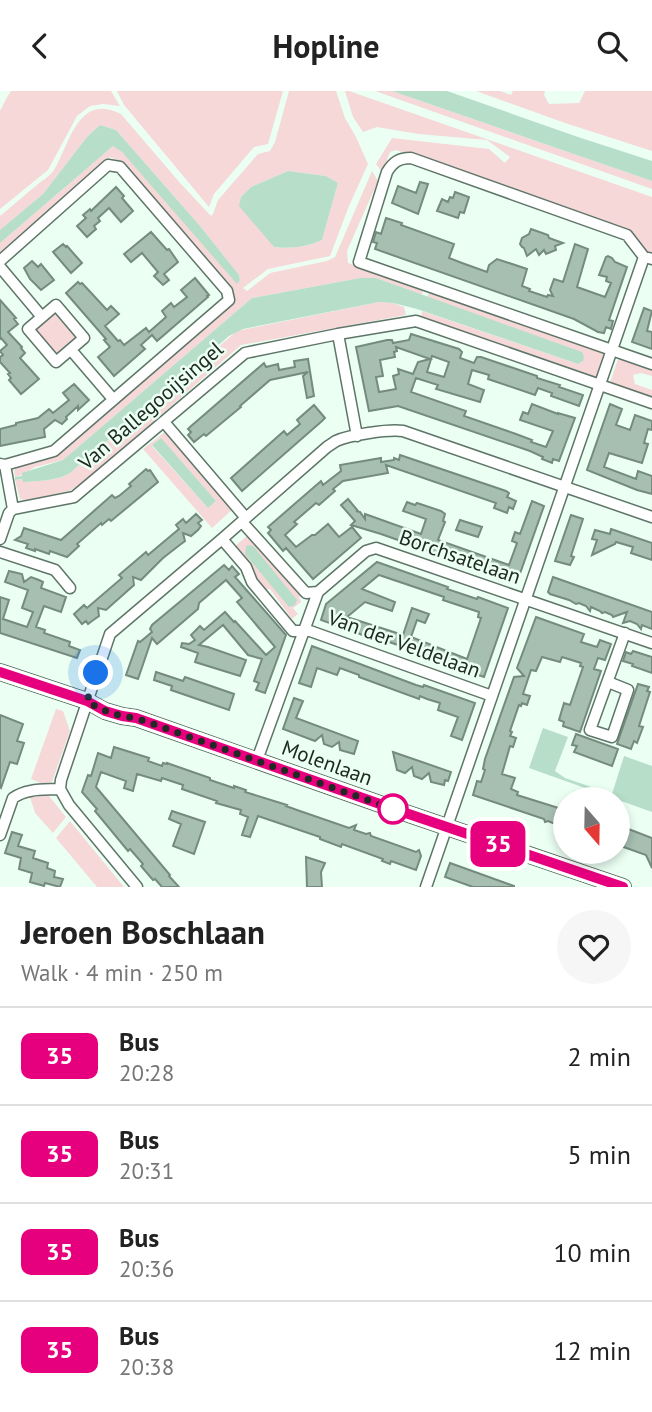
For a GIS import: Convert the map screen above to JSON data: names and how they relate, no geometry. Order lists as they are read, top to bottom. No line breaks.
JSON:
{"streets":{"main road":["Molenlaan"],"street":["Van Ballegooijsingel","Borchsatelaan","Van der Veldelaan"]},"crossings":[["Borchsatelaan","Van der Veldelaan"],["Borchsatelaan","Molenlaan"]],"lines":["bus line 35"],"north":"bottom","page":{"header":"Hopline","on_map":"35","heading":["Jeroen Boschlaan","Walk · 4 min · 250 m"],"list":[{"mark":"35","name":"Bus","note":"20:28","value":"2 min"},{"mark":"35","name":"Bus","note":"20:31","value":"5 min"},{"mark":"35","name":"Bus","note":"20:36","value":"10 min"},{"mark":"35","name":"Bus","note":"20:38","value":"12 min"}]}}
